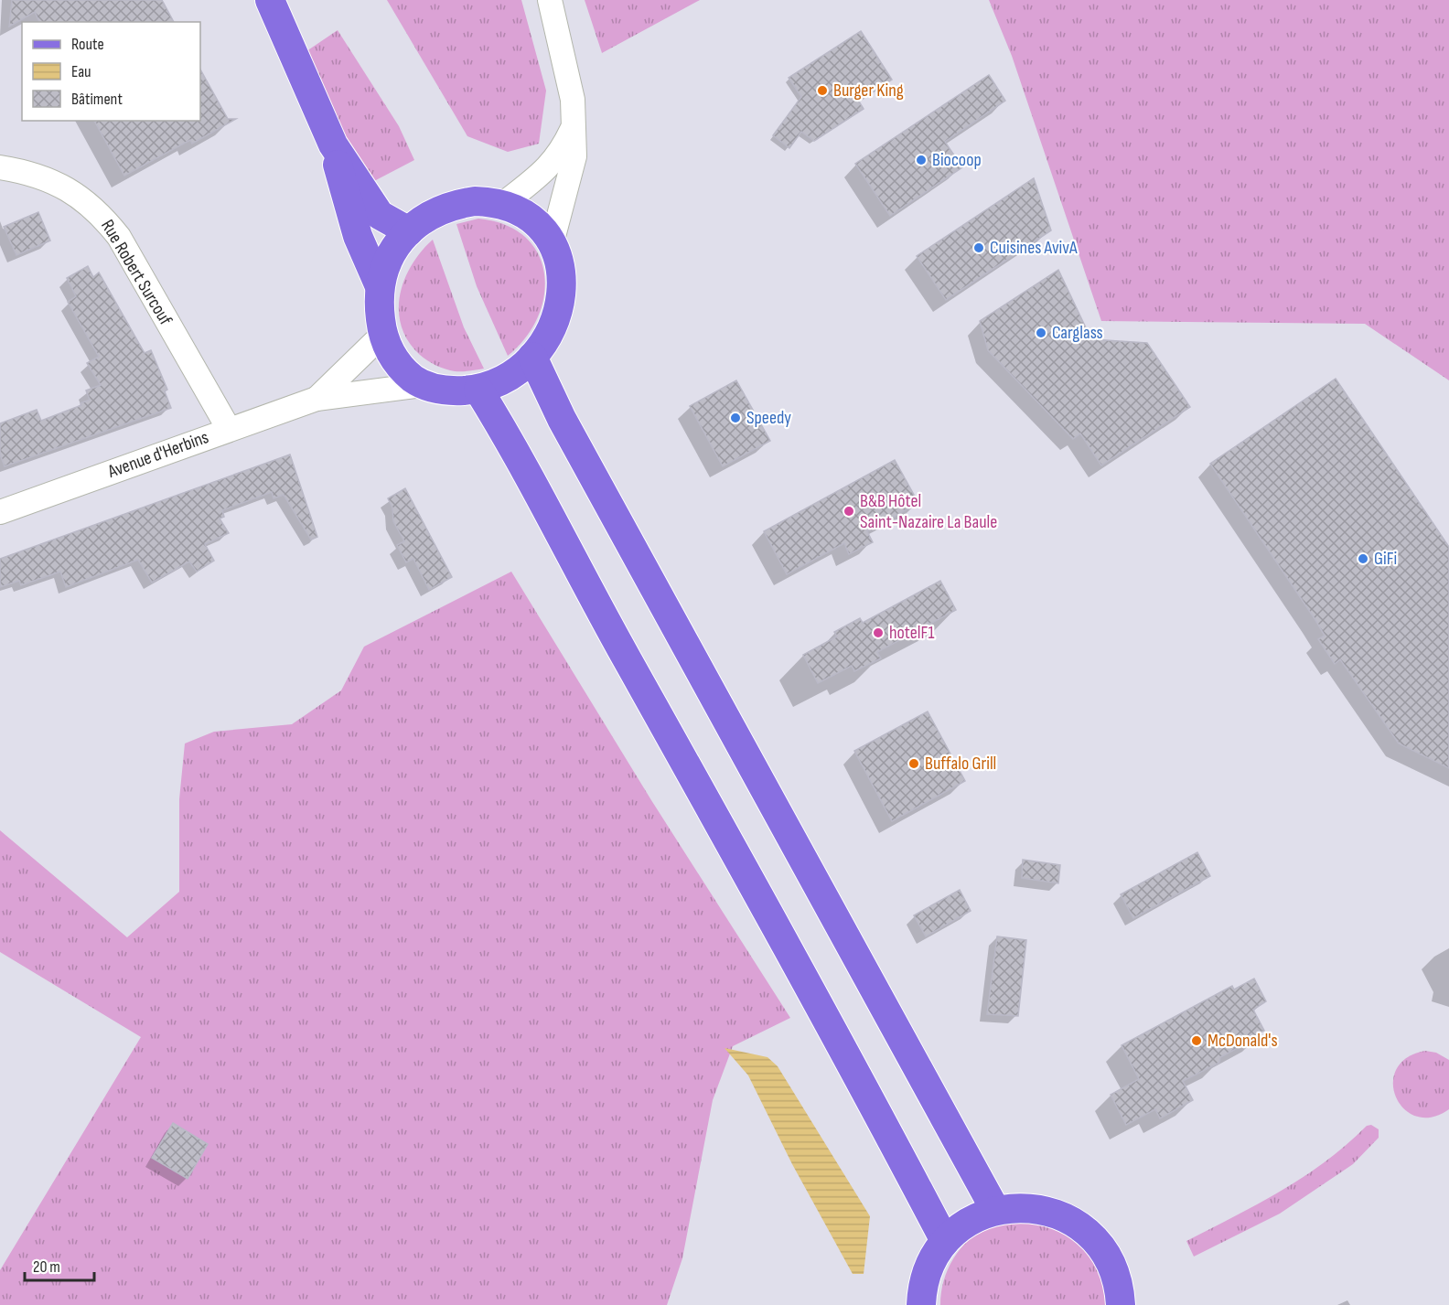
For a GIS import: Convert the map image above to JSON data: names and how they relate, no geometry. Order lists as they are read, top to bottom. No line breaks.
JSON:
{"streets":{"street":["Rue Robert Surcouf","Avenue d'Herbins"]},"crossings":[["Rue Robert Surcouf","Avenue d'Herbins"]],"places":["Burger King","Biocoop","Cuisines AvivA","Carglass","Speedy","B&B Hôtel Saint-Nazaire La Baule","GiFi","hotelF1","Buffalo Grill","McDonald's"],"legend":["Route","Eau","Bâtiment"],"scale_bar":"20 m"}
